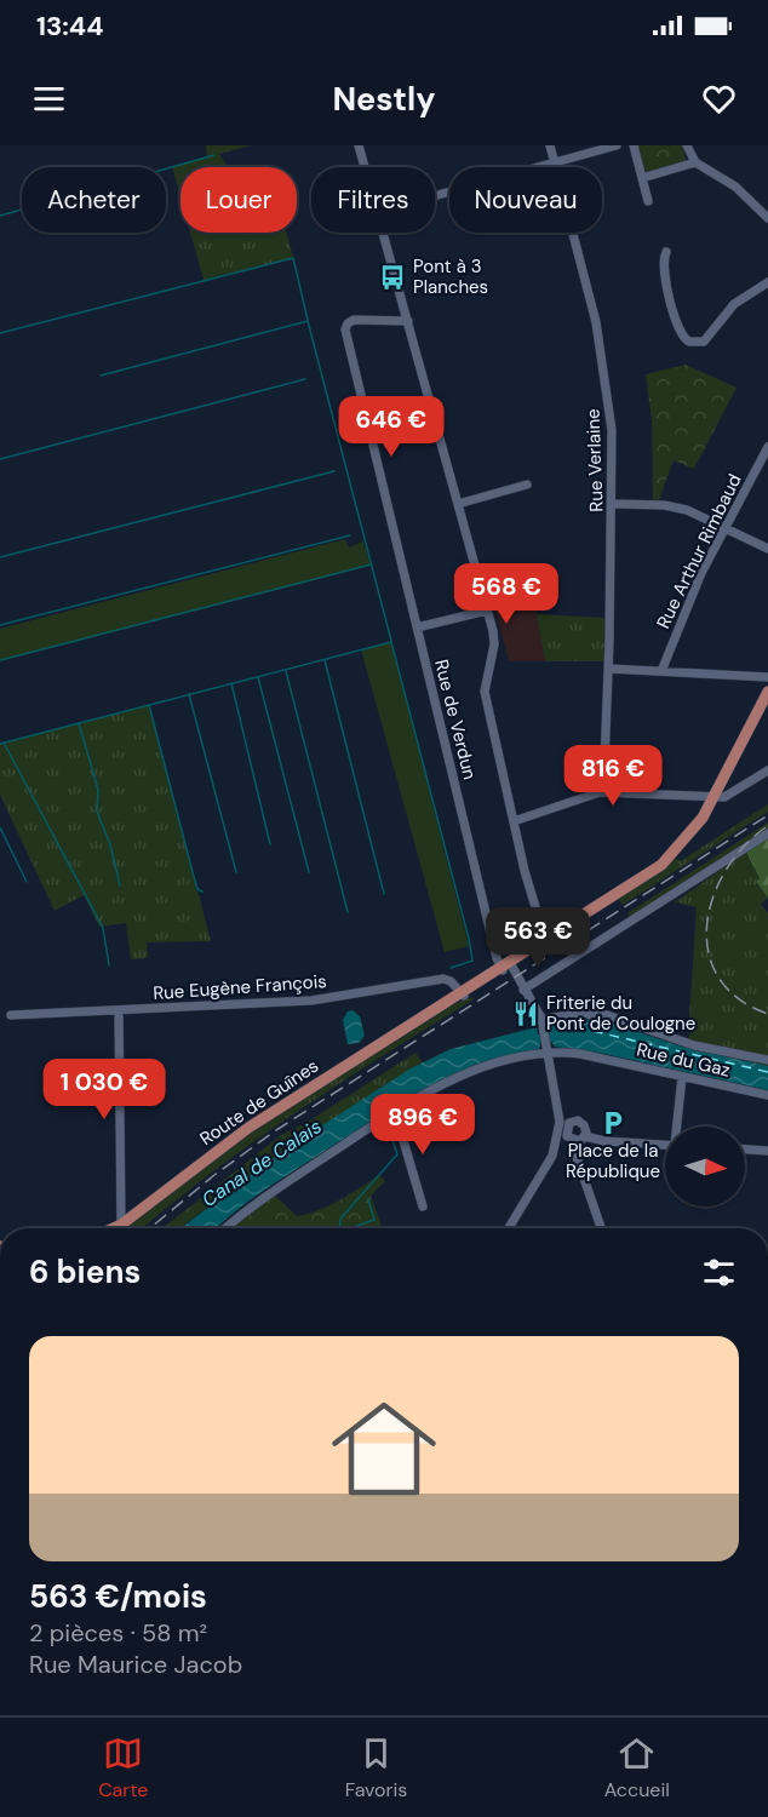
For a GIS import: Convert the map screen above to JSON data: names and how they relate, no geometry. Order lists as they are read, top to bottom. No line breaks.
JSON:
{"streets":{"main road":["Route de Guînes"],"street":["Rue Verlaine","Rue Arthur Rimbaud","Rue de Verdun","Rue Eugène François","Rue du Gaz"]},"crossings":[["Rue de Verdun","Rue du Gaz"],["Rue de Verdun","Route de Guînes"],["Rue Eugène François","Route de Guînes"]],"water":["Canal de Calais"],"places":{"bus stop":["Pont à 3 Planches"],"restaurant":["Friterie du Pont de Coulogne"],"parking":["Place de la République"]},"north":"right","page":{"status":"13:44","header":"Nestly","chip":["Acheter","Louer","Filtres","Nouveau"],"price":["646 €","568 €","816 €","563 €","1 030 €","896 €"],"heading":"6 biens","list":[{"name":"563 €/mois","note":"2 pièces · 58 m² · Rue Maurice Jacob"}],"tabs":["Carte","Favoris","Accueil"]}}
